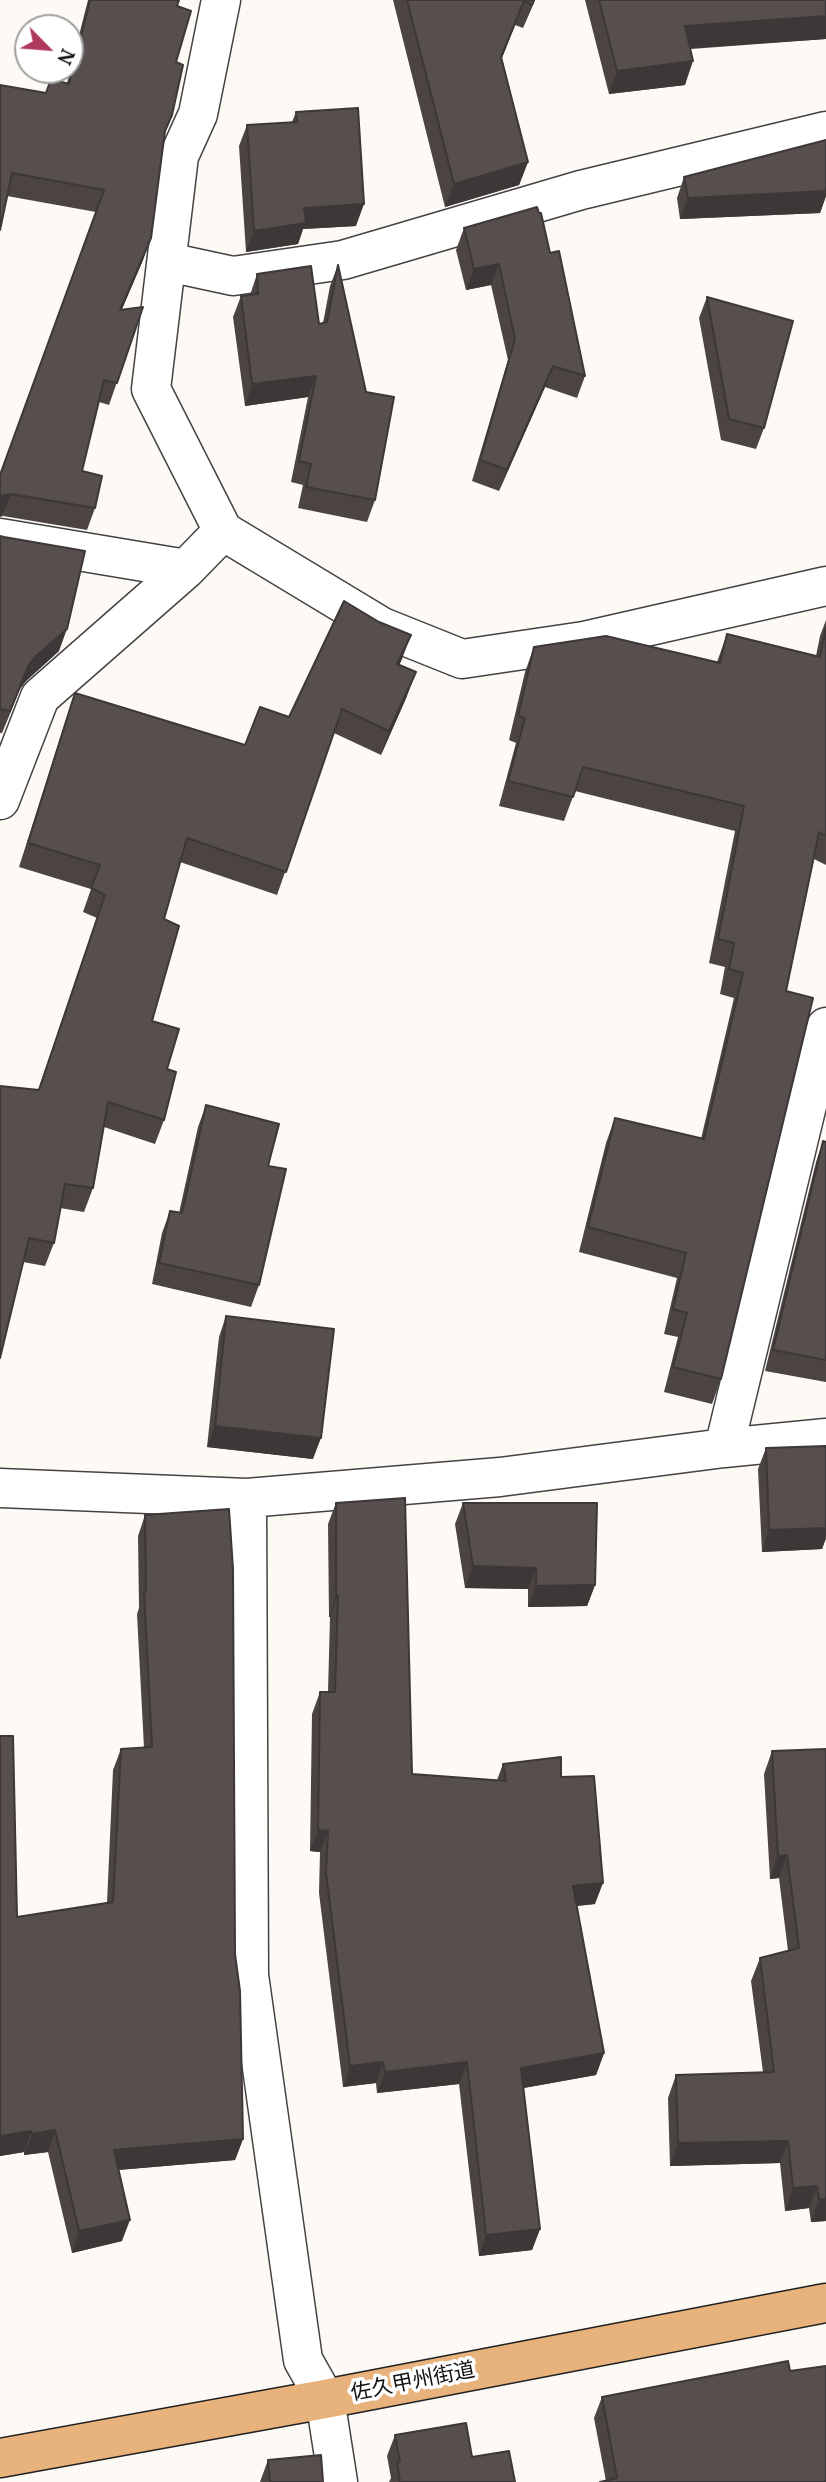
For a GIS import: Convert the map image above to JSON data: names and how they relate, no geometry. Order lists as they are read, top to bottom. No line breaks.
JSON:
{"streets":{"main road":["佐久甲州街道"]},"north":"bottom right"}
